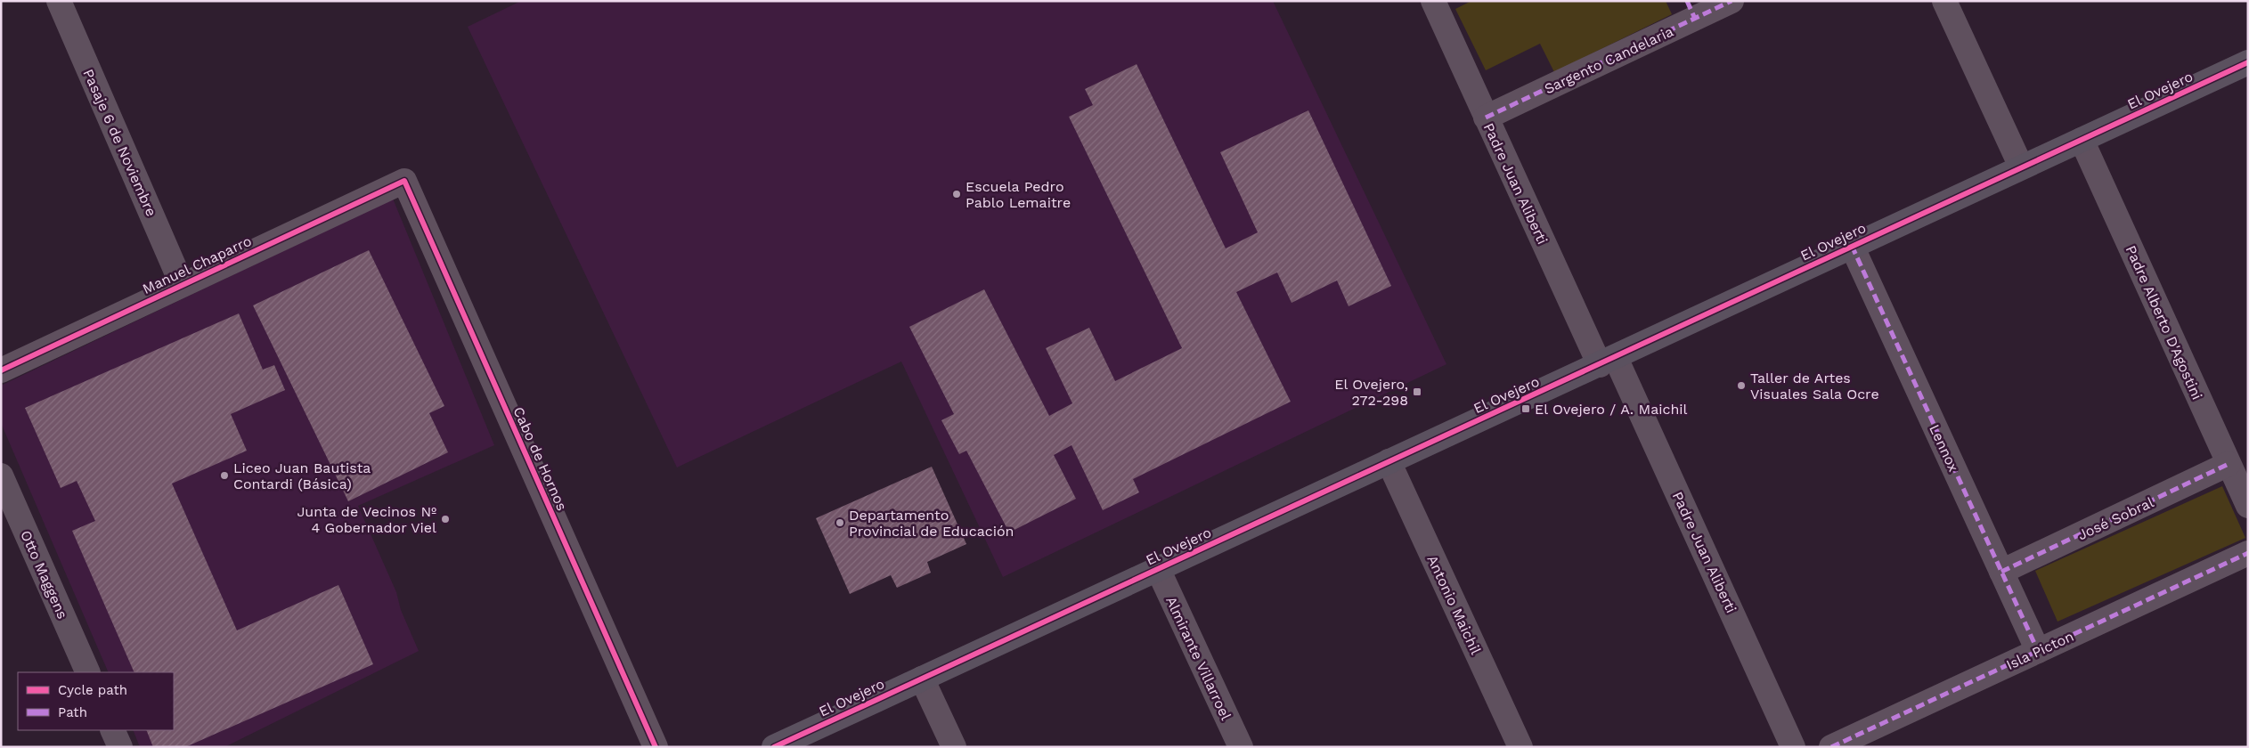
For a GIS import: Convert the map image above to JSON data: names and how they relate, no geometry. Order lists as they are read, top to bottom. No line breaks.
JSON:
{"streets":{"street":["Sargento Candelaria","El Ovejero","Pasaje 6 de Noviembre","Padre Juan Aliberti","Manuel Chaparro","Padre Alberto D'Agostini","Lennox","Cabo de Hornos","José Sobral","Otto Maggens","Antonio Maichil","Isla Picton","Almirante Villarroel"]},"crossings":[["Sargento Candelaria","Padre Juan Aliberti"],["El Ovejero","Padre Juan Aliberti"],["El Ovejero","Padre Alberto D'Agostini"],["El Ovejero","Lennox"],["El Ovejero","Antonio Maichil"],["El Ovejero","Almirante Villarroel"],["Pasaje 6 de Noviembre","Manuel Chaparro"],["Manuel Chaparro","Cabo de Hornos"],["Padre Alberto D'Agostini","José Sobral"],["Lennox","José Sobral"],["Lennox","Isla Picton"]],"places":{"other":["Escuela Pedro Pablo Lemaitre","Taller de Artes Visuales Sala Ocre","Liceo Juan Bautista Contardi (Básica)","Junta de Vecinos Nº 4 Gobernador Viel","Departamento Provincial de Educación"],"transit":["El Ovejero, 272-298","El Ovejero / A. Maichil"]},"legend":["Cycle path","Path"]}
